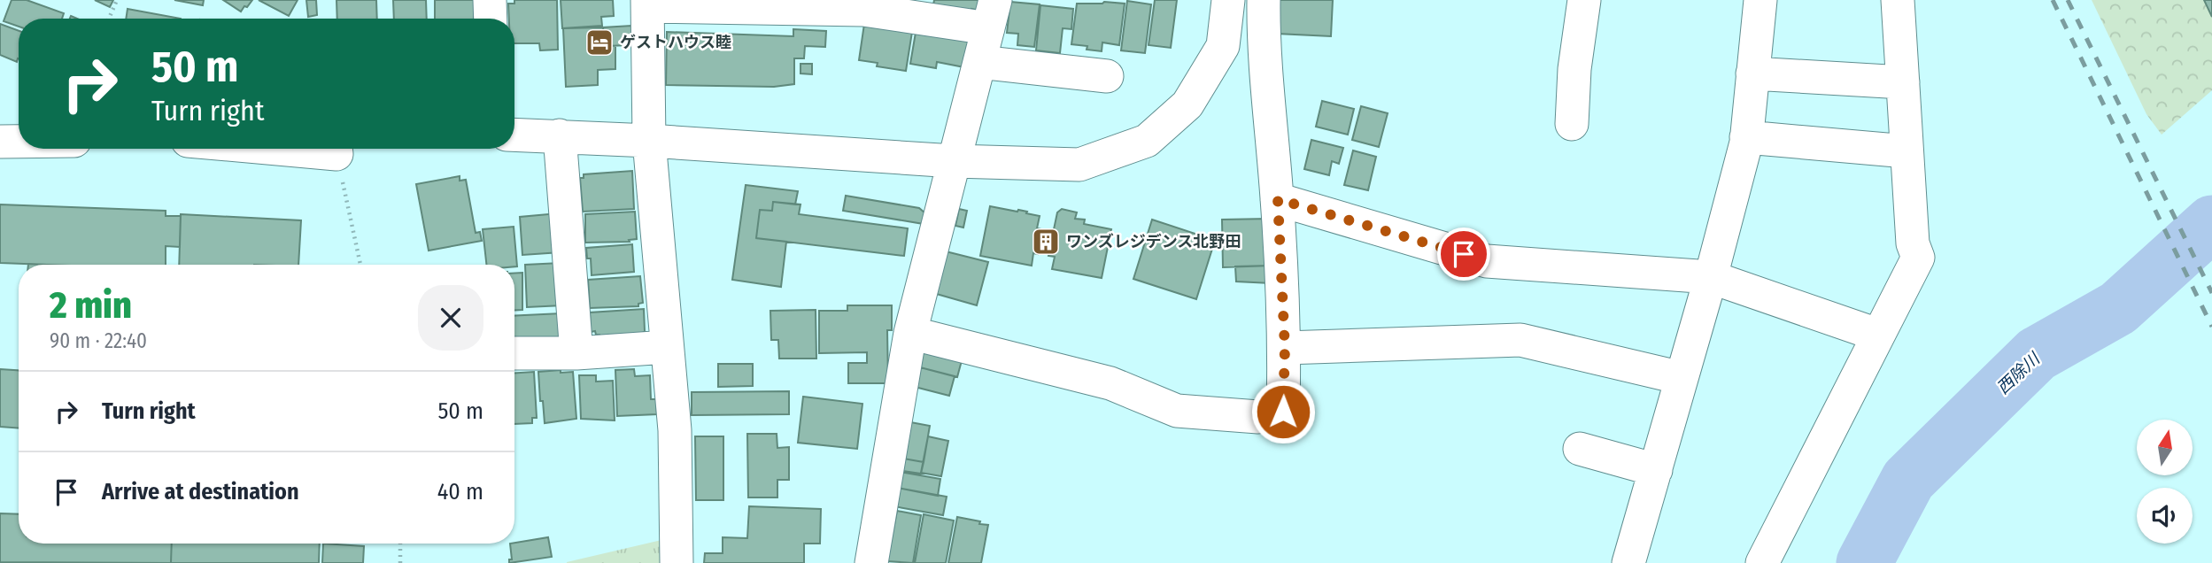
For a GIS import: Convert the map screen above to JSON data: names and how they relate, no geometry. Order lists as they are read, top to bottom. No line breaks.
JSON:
{"water":["西除川"],"places":{"hotel":["ゲストハウス睦"],"building":["ワンズレジデンス北野田"]},"north":"top","page":{"turn":["50 m","Turn right"],"heading":["2 min","90 m · 22:40"],"list":[{"name":"Turn right","value":"50 m"},{"name":"Arrive at destination","value":"40 m"}]}}
